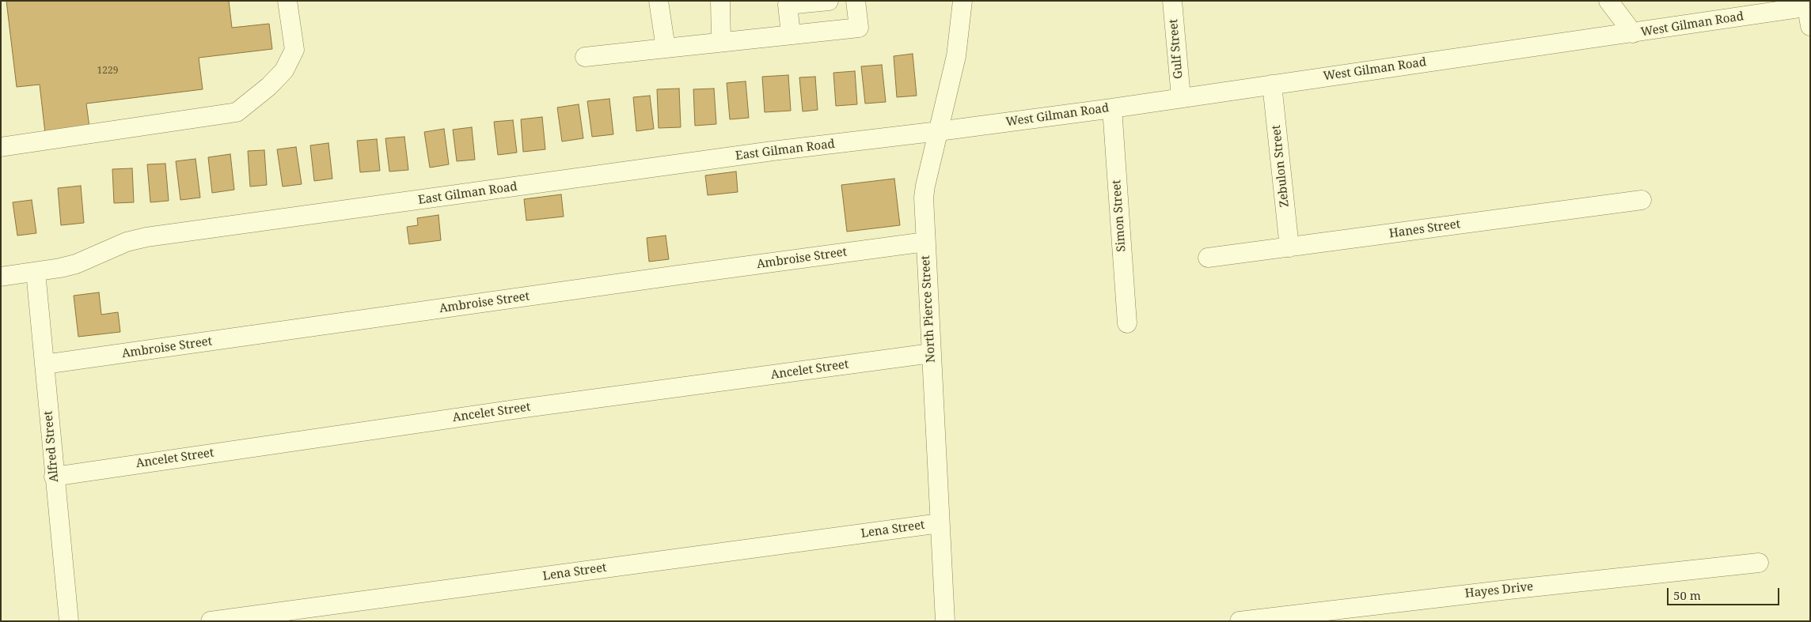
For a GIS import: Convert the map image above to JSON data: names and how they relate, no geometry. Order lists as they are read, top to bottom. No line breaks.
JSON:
{"streets":{"street":["West Gilman Road","Gulf Street","East Gilman Road","Zebulon Street","Simon Street","Hanes Street","Ambroise Street","North Pierce Street","Ancelet Street","Alfred Street","Lena Street","Hayes Drive"]},"crossings":[["West Gilman Road","Gulf Street"],["West Gilman Road","East Gilman Road"],["West Gilman Road","Zebulon Street"],["West Gilman Road","Simon Street"],["West Gilman Road","North Pierce Street"],["East Gilman Road","North Pierce Street"],["East Gilman Road","Alfred Street"],["Zebulon Street","Hanes Street"],["Ambroise Street","North Pierce Street"],["Ambroise Street","Alfred Street"],["North Pierce Street","Ancelet Street"],["North Pierce Street","Lena Street"],["Ancelet Street","Alfred Street"]],"house_numbers":["1229"],"scale_bar":"50 m"}
